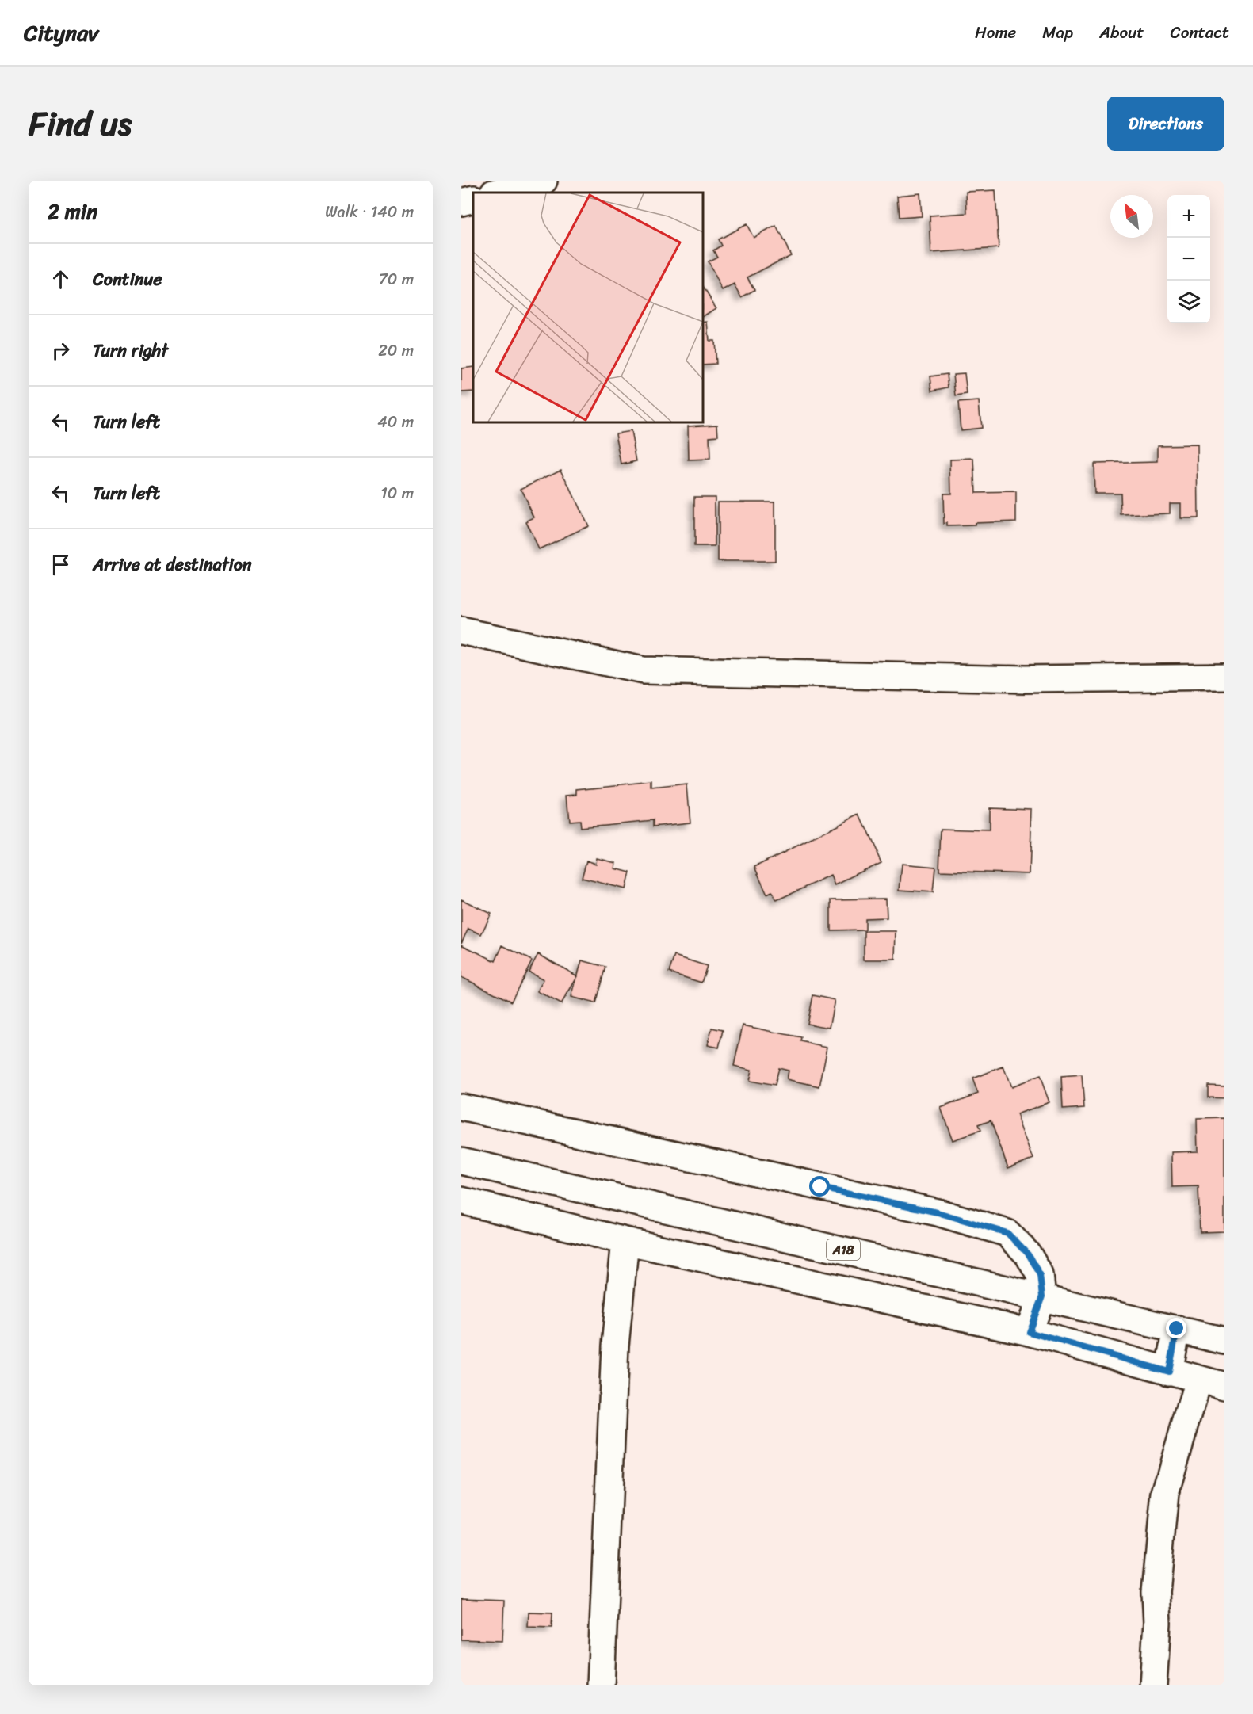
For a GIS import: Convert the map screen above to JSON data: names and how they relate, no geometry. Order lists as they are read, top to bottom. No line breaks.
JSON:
{"streets":{"main road":["A18"]},"north":"top left","page":{"header":"Citynav","nav":["Home","Map","About","Contact"],"title":"Find us","buttons":"Directions","heading":["2 min","Walk · 140 m"],"map_buttons":["+","−"],"list":[["Continue","70 m"],["Turn right","20 m"],["Turn left","40 m"],["Turn left","10 m"],"Arrive at destination"]}}
